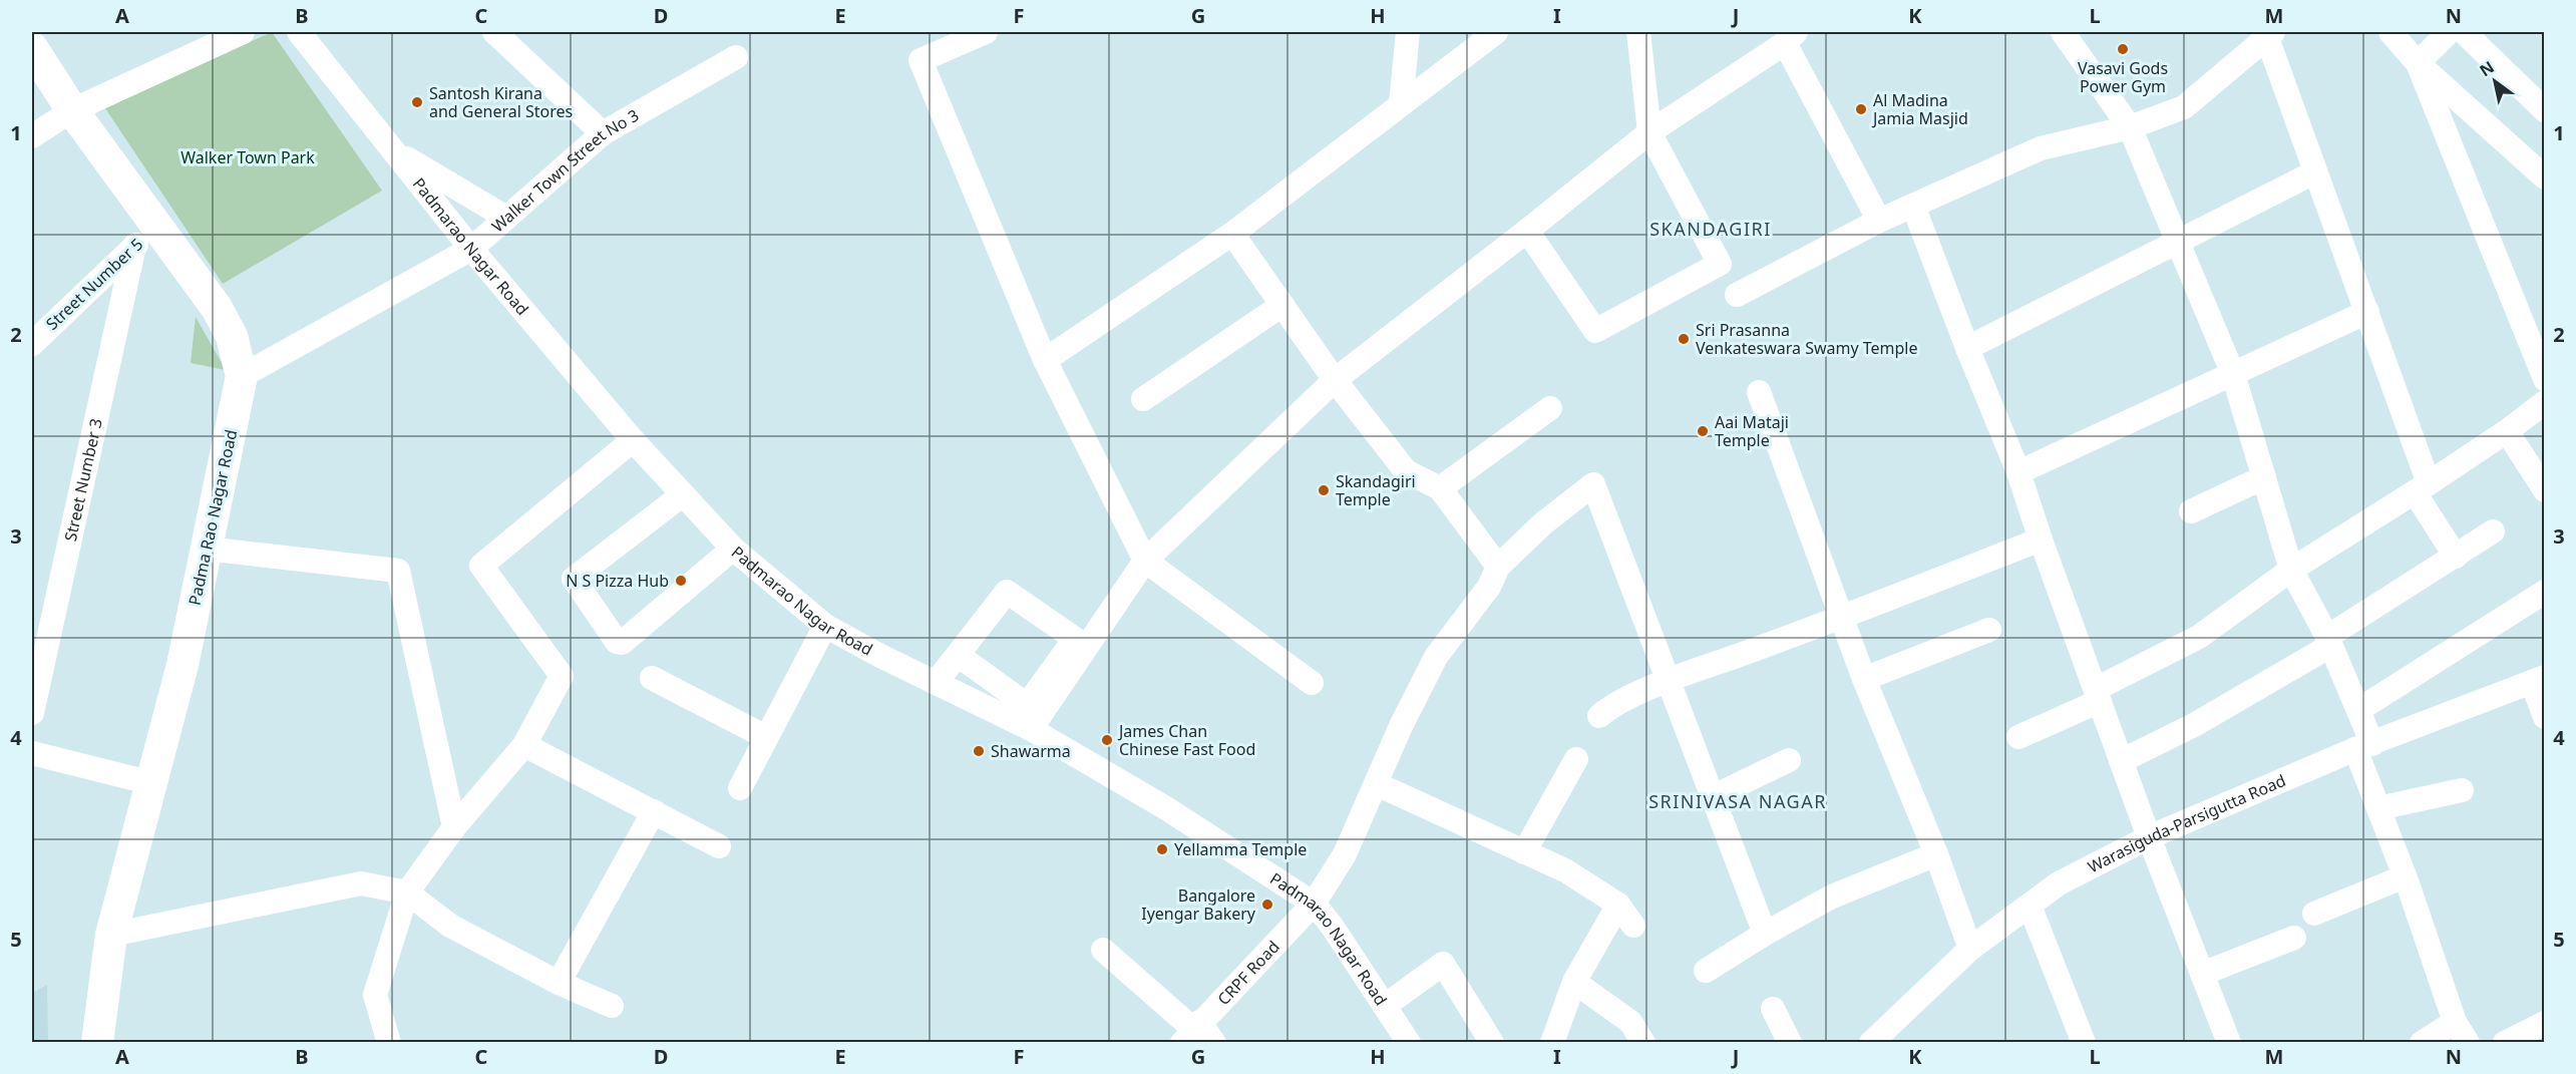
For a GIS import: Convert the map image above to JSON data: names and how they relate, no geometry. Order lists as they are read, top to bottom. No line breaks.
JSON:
{"streets":{"main road":["Padma Rao Nagar Road"],"street":["Walker Town Street No 3","Padmarao Nagar Road","Street Number 5","Street Number 3","Warasiguda-Parsigutta Road","CRPF Road"]},"crossings":[["Walker Town Street No 3","Padmarao Nagar Road"],["Walker Town Street No 3","Padma Rao Nagar Road"],["Padmarao Nagar Road","CRPF Road"],["Street Number 5","Street Number 3"],["Street Number 5","Padma Rao Nagar Road"]],"districts":["SKANDAGIRI","SRINIVASA NAGAR"],"parks":["Walker Town Park"],"places":["Vasavi Gods Power Gym","Santosh Kirana and General Stores","Al Madina Jamia Masjid","Sri Prasanna Venkateswara Swamy Temple","Aai Mataji Temple","Skandagiri Temple","N S Pizza Hub","James Chan Chinese Fast Food","Shawarma","Yellamma Temple","Bangalore Iyengar Bakery"],"north":"top left","grid":{"columns":["A","B","C","D","E","F","G","H","I","J","K","L","M","N"],"rows":["1","2","3","4","5"]}}
